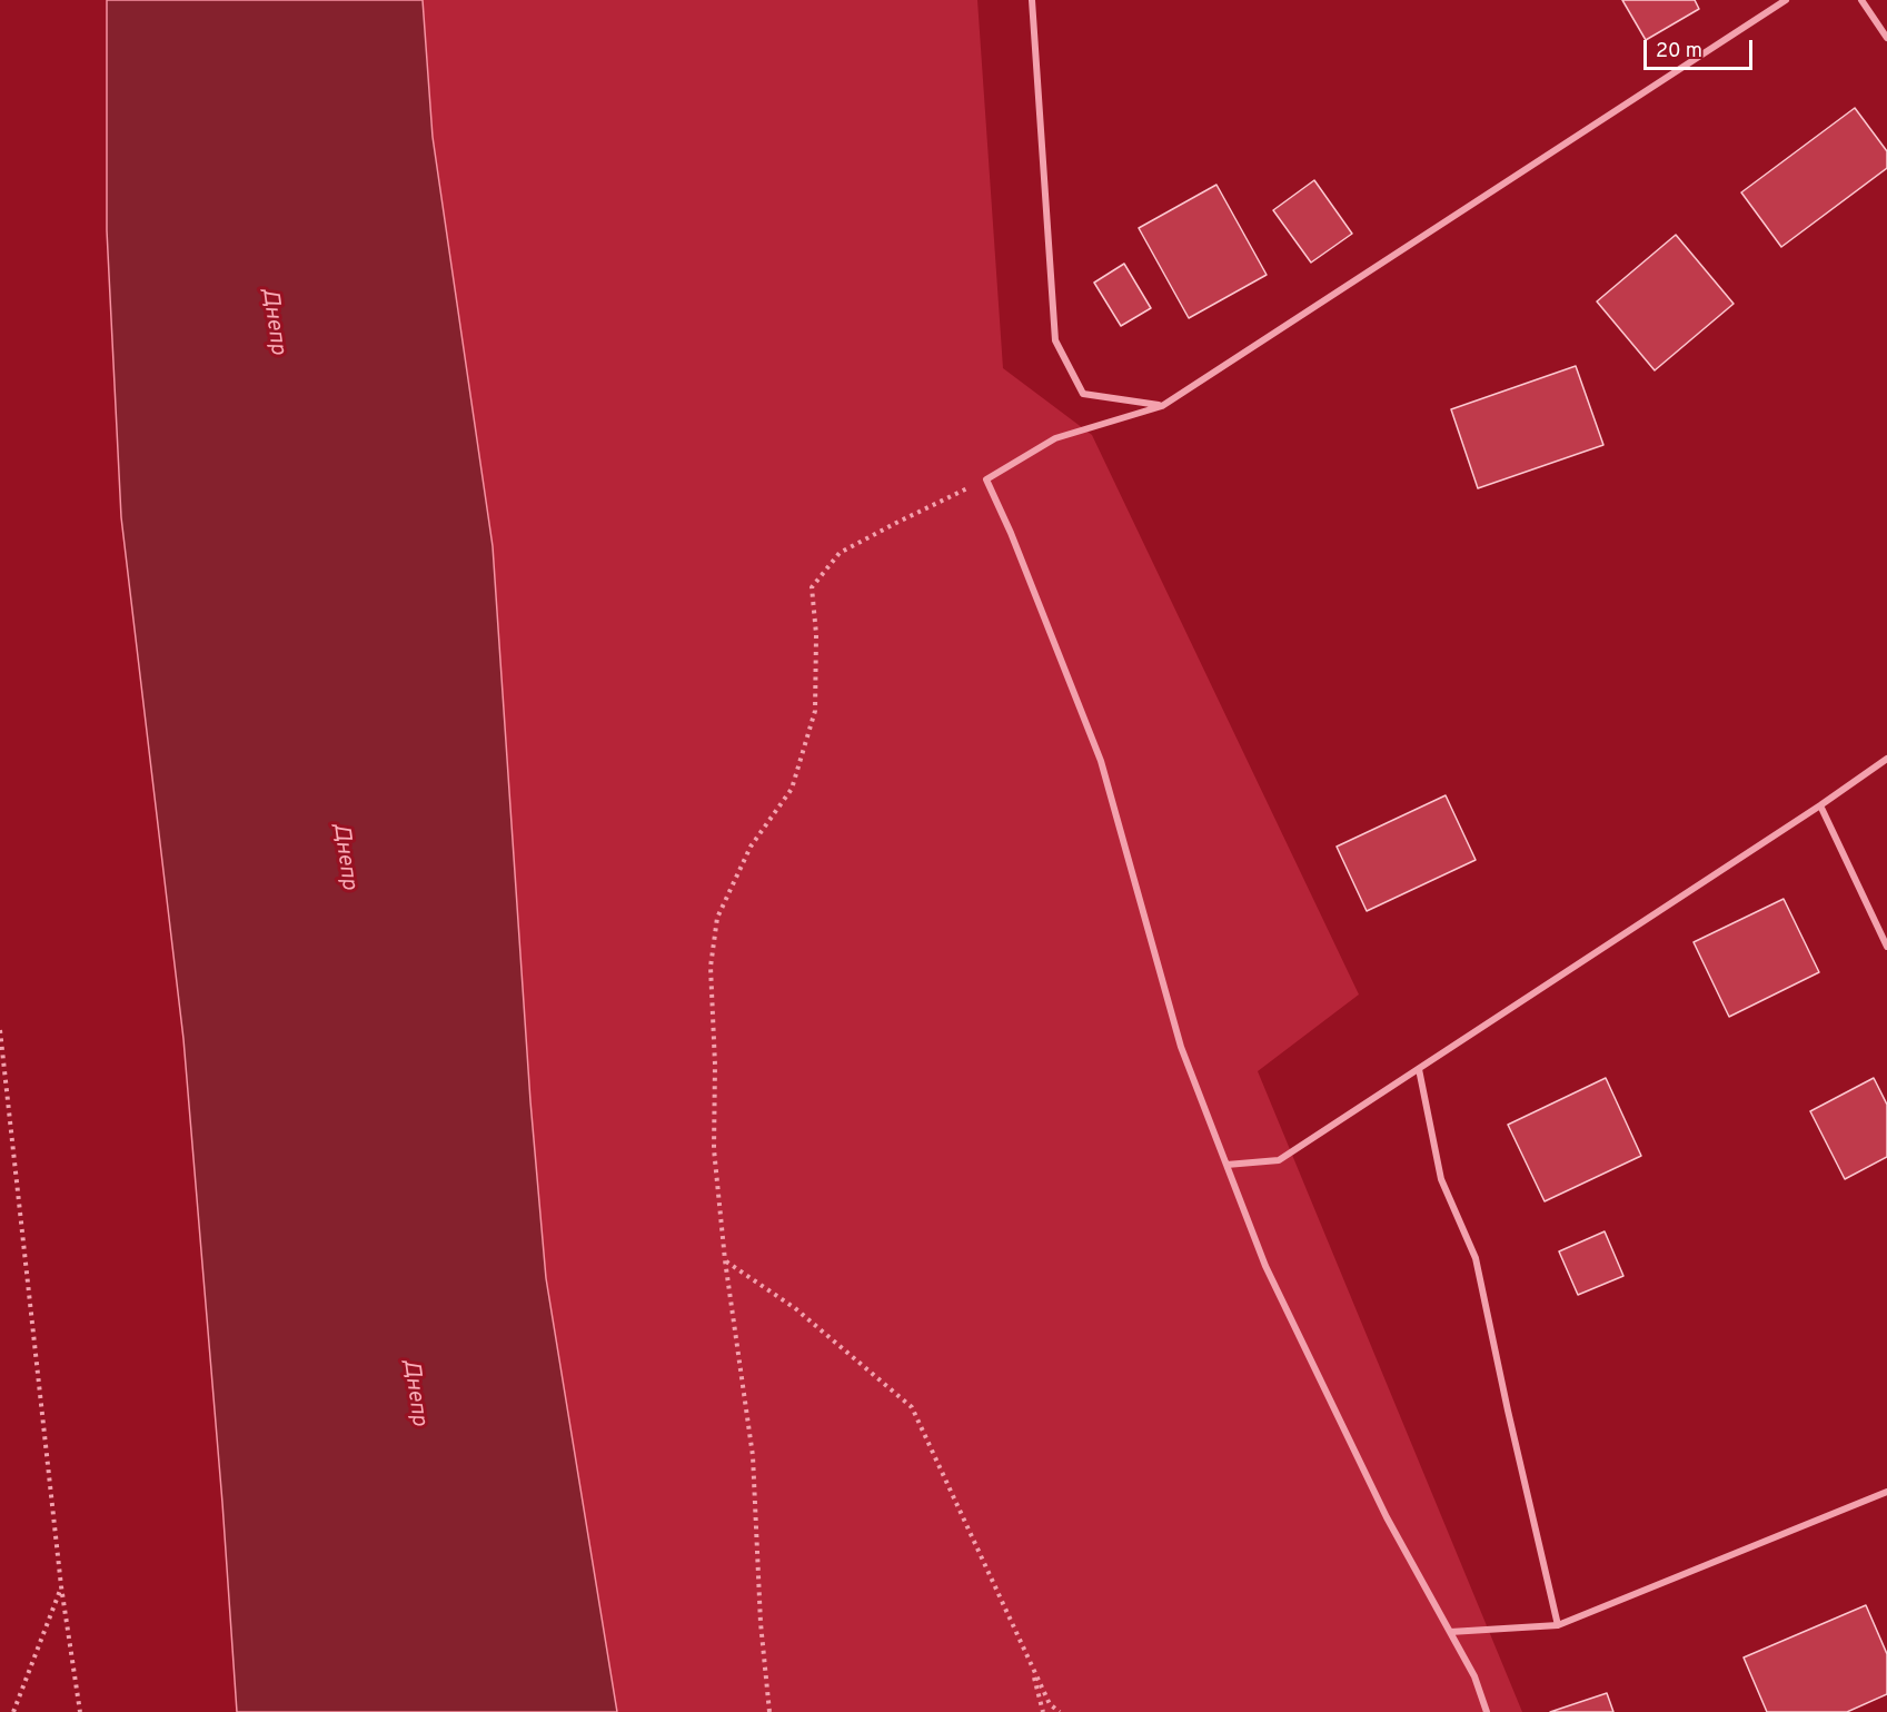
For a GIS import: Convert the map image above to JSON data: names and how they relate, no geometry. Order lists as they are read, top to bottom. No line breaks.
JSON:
{"water":["Днепр"],"scale_bar":"20 m"}
